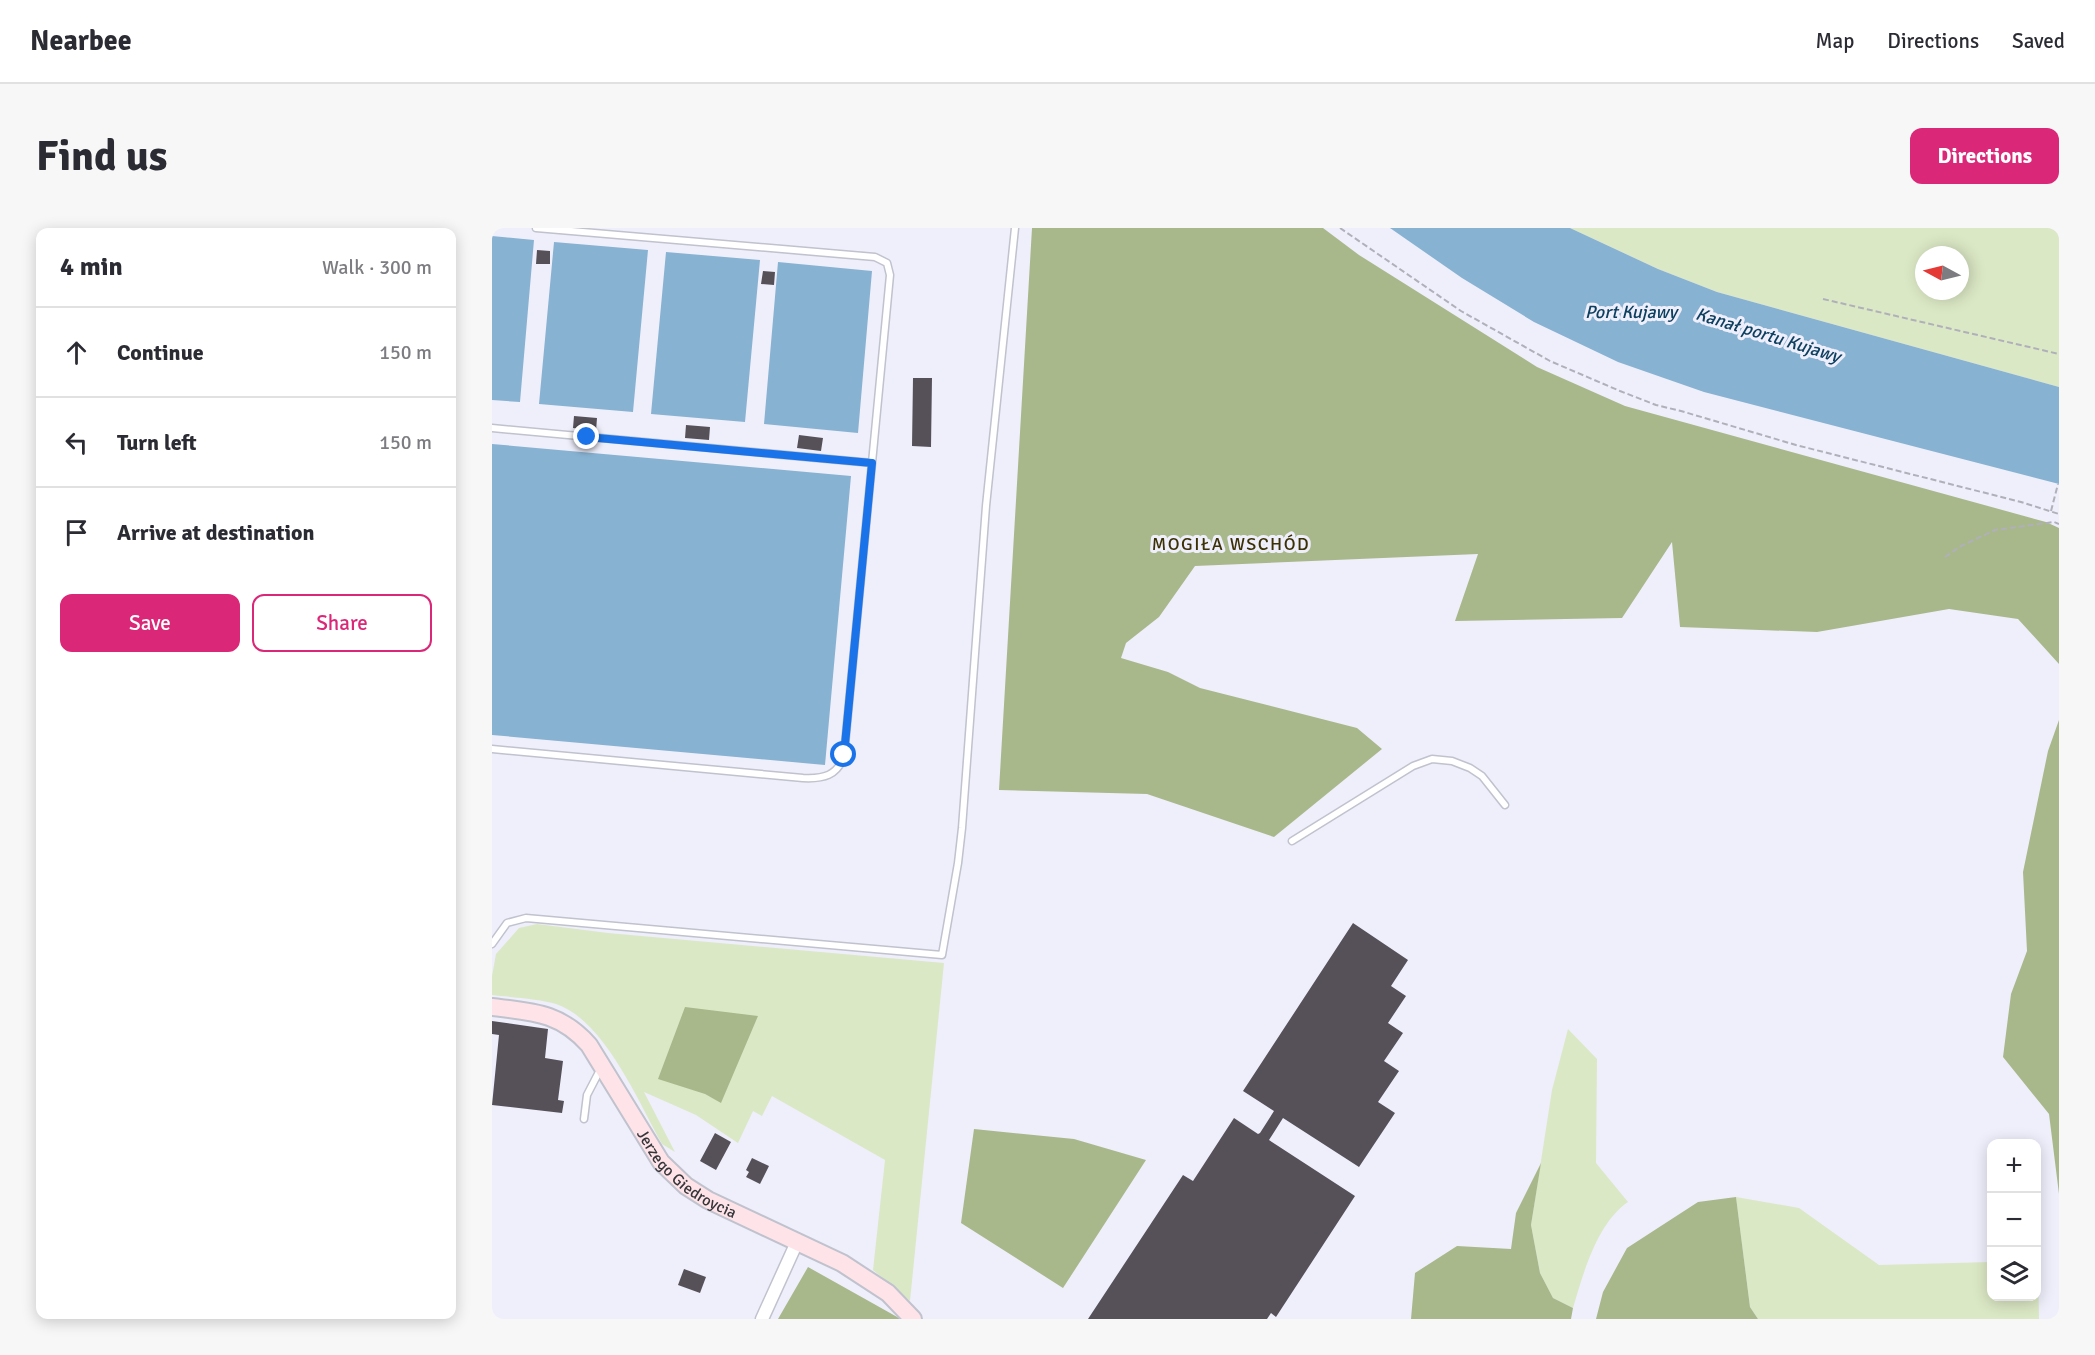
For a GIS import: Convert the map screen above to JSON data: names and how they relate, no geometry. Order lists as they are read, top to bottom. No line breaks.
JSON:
{"streets":{"street":["Jerzego Giedroycia"]},"districts":["MOGIŁA WSCHÓD"],"water":["Port Kujawy","Kanał portu Kujawy"],"north":"left","page":{"header":"Nearbee","nav":["Map","Directions","Saved"],"buttons":["Directions",["Save","Share"]],"title":"Find us","heading":["4 min","Walk · 300 m"],"list":[["Continue","150 m"],["Turn left","150 m"],"Arrive at destination"],"map_buttons":["+","−"]}}
